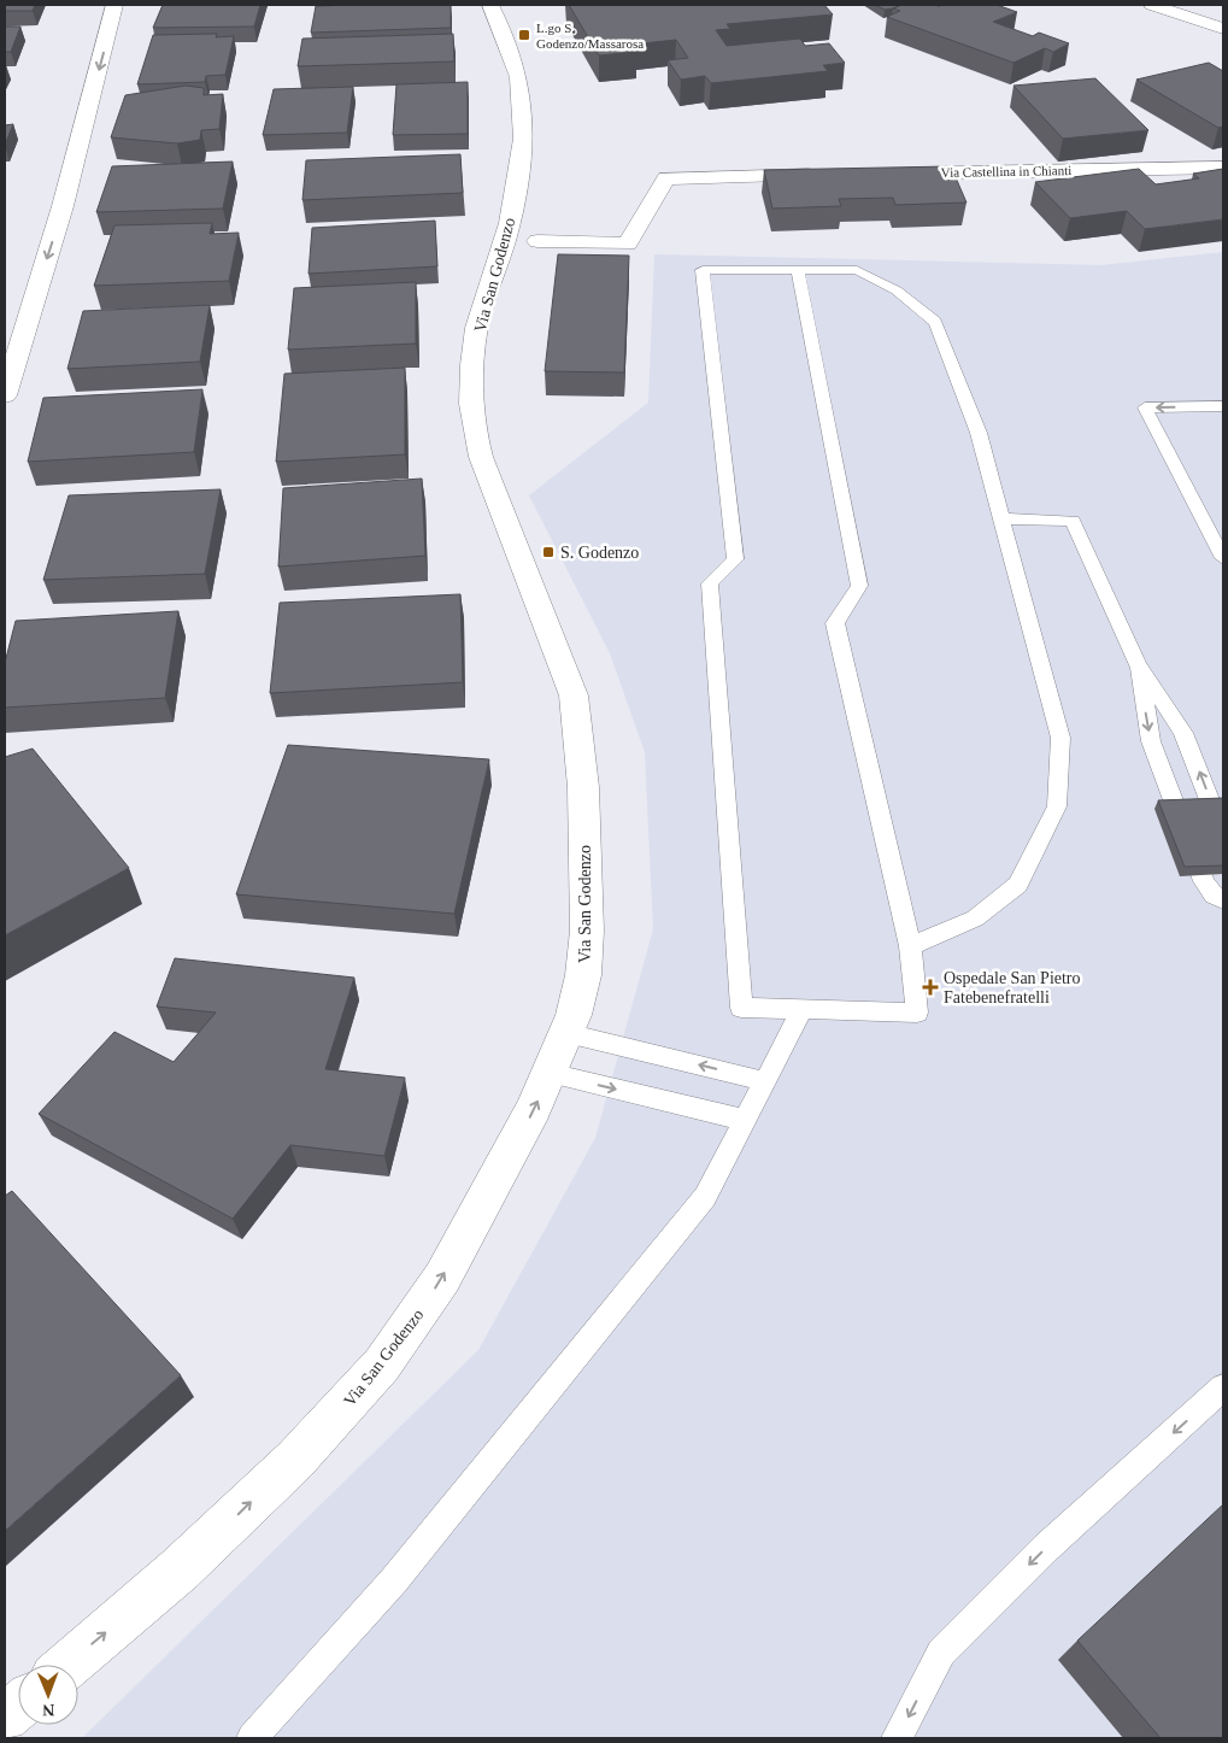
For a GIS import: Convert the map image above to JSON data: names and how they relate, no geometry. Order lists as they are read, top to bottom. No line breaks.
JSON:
{"streets":{"street":["Via Castellina in Chianti","Via San Godenzo"]},"one_way":["Via San Godenzo"],"places":{"transit":["L.go S. Godenzo/Massarosa","S. Godenzo"],"health":["Ospedale San Pietro Fatebenefratelli"]},"north":"bottom"}
